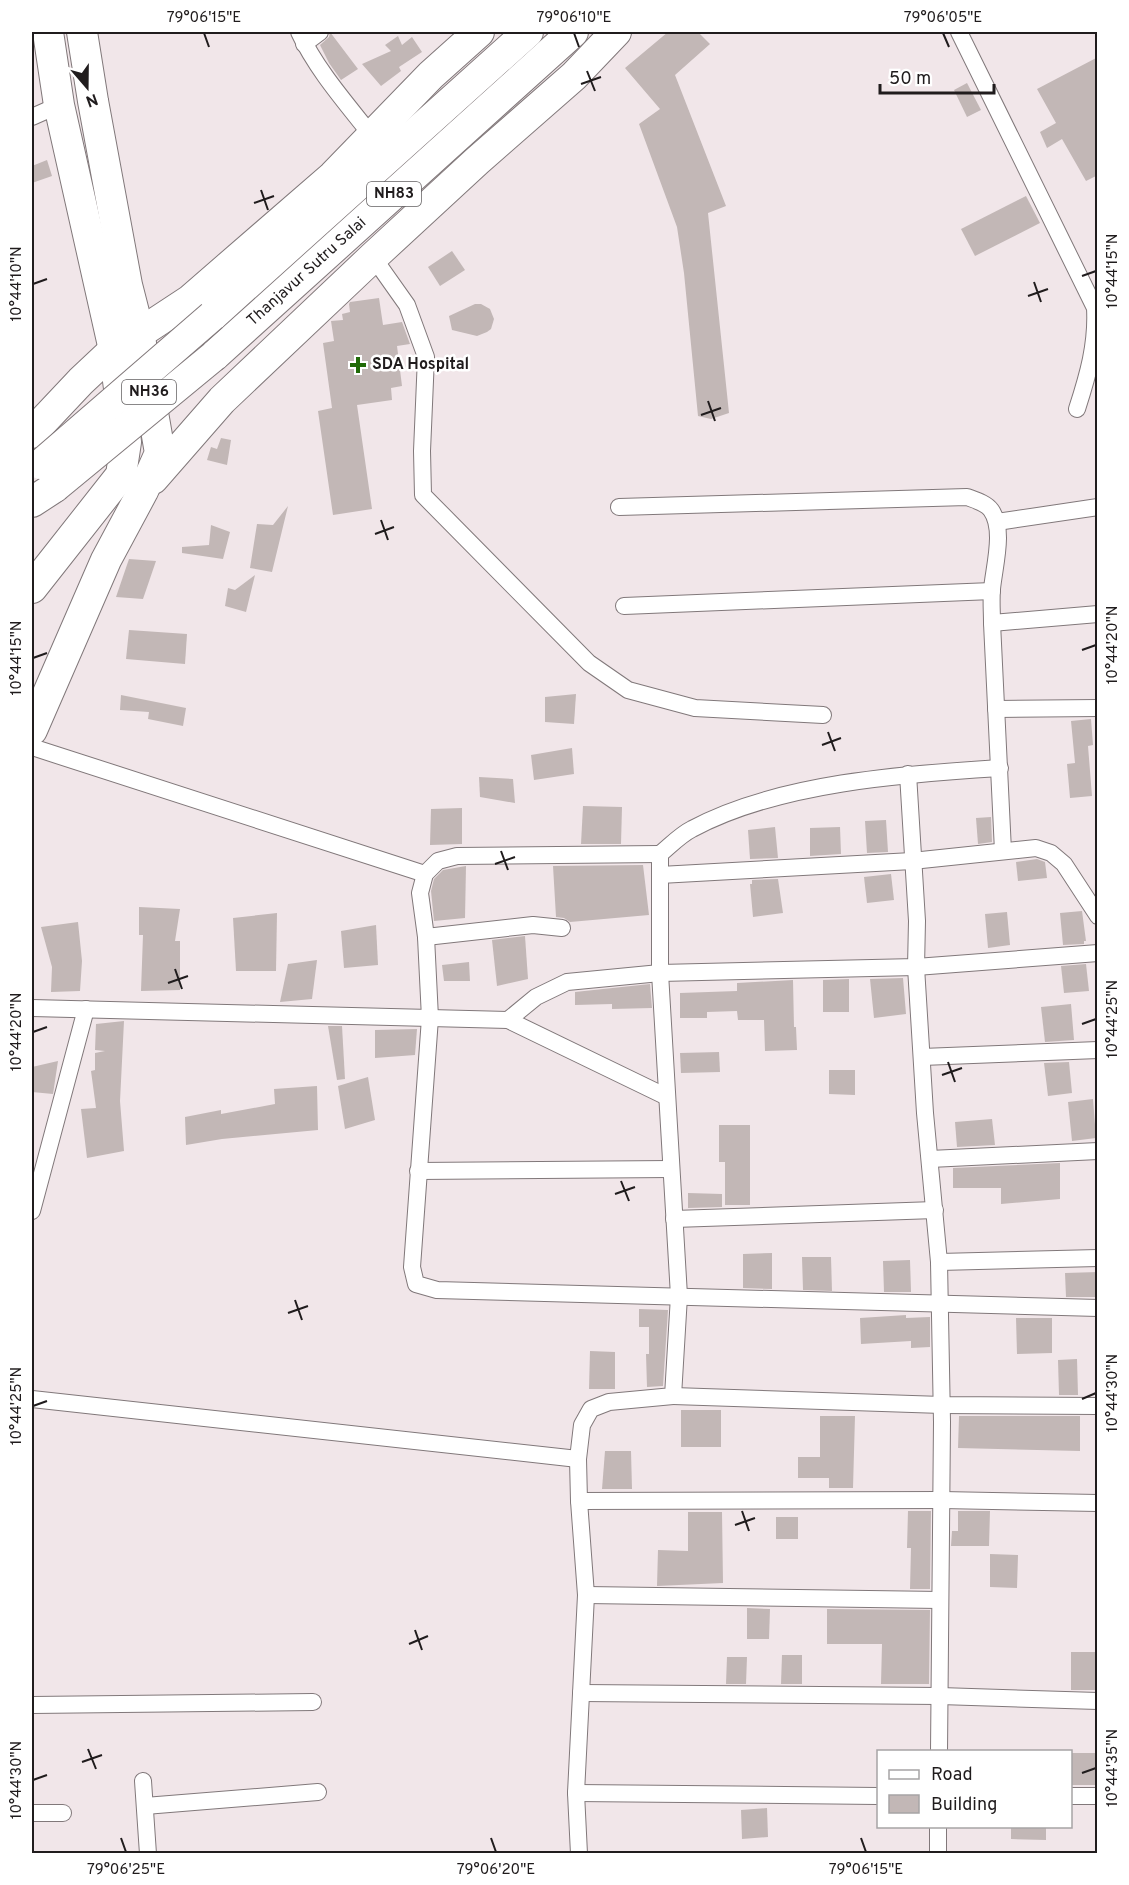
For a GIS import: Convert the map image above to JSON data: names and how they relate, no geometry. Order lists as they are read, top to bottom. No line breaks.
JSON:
{"streets":{"highway":["NH83","Thanjavur Sutru Salai","NH36"]},"places":{"health":["SDA Hospital"]},"legend":["Road","Building"],"scale_bar":"50 m","north":"bottom","coordinates":["79°06'15\"E","79°06'10\"E","79°06'05\"E","10°44'15\"N","10°44'10\"N","10°44'20\"N","10°44'25\"N","10°44'30\"N","10°44'35\"N","79°06'25\"E","79°06'20\"E"]}
